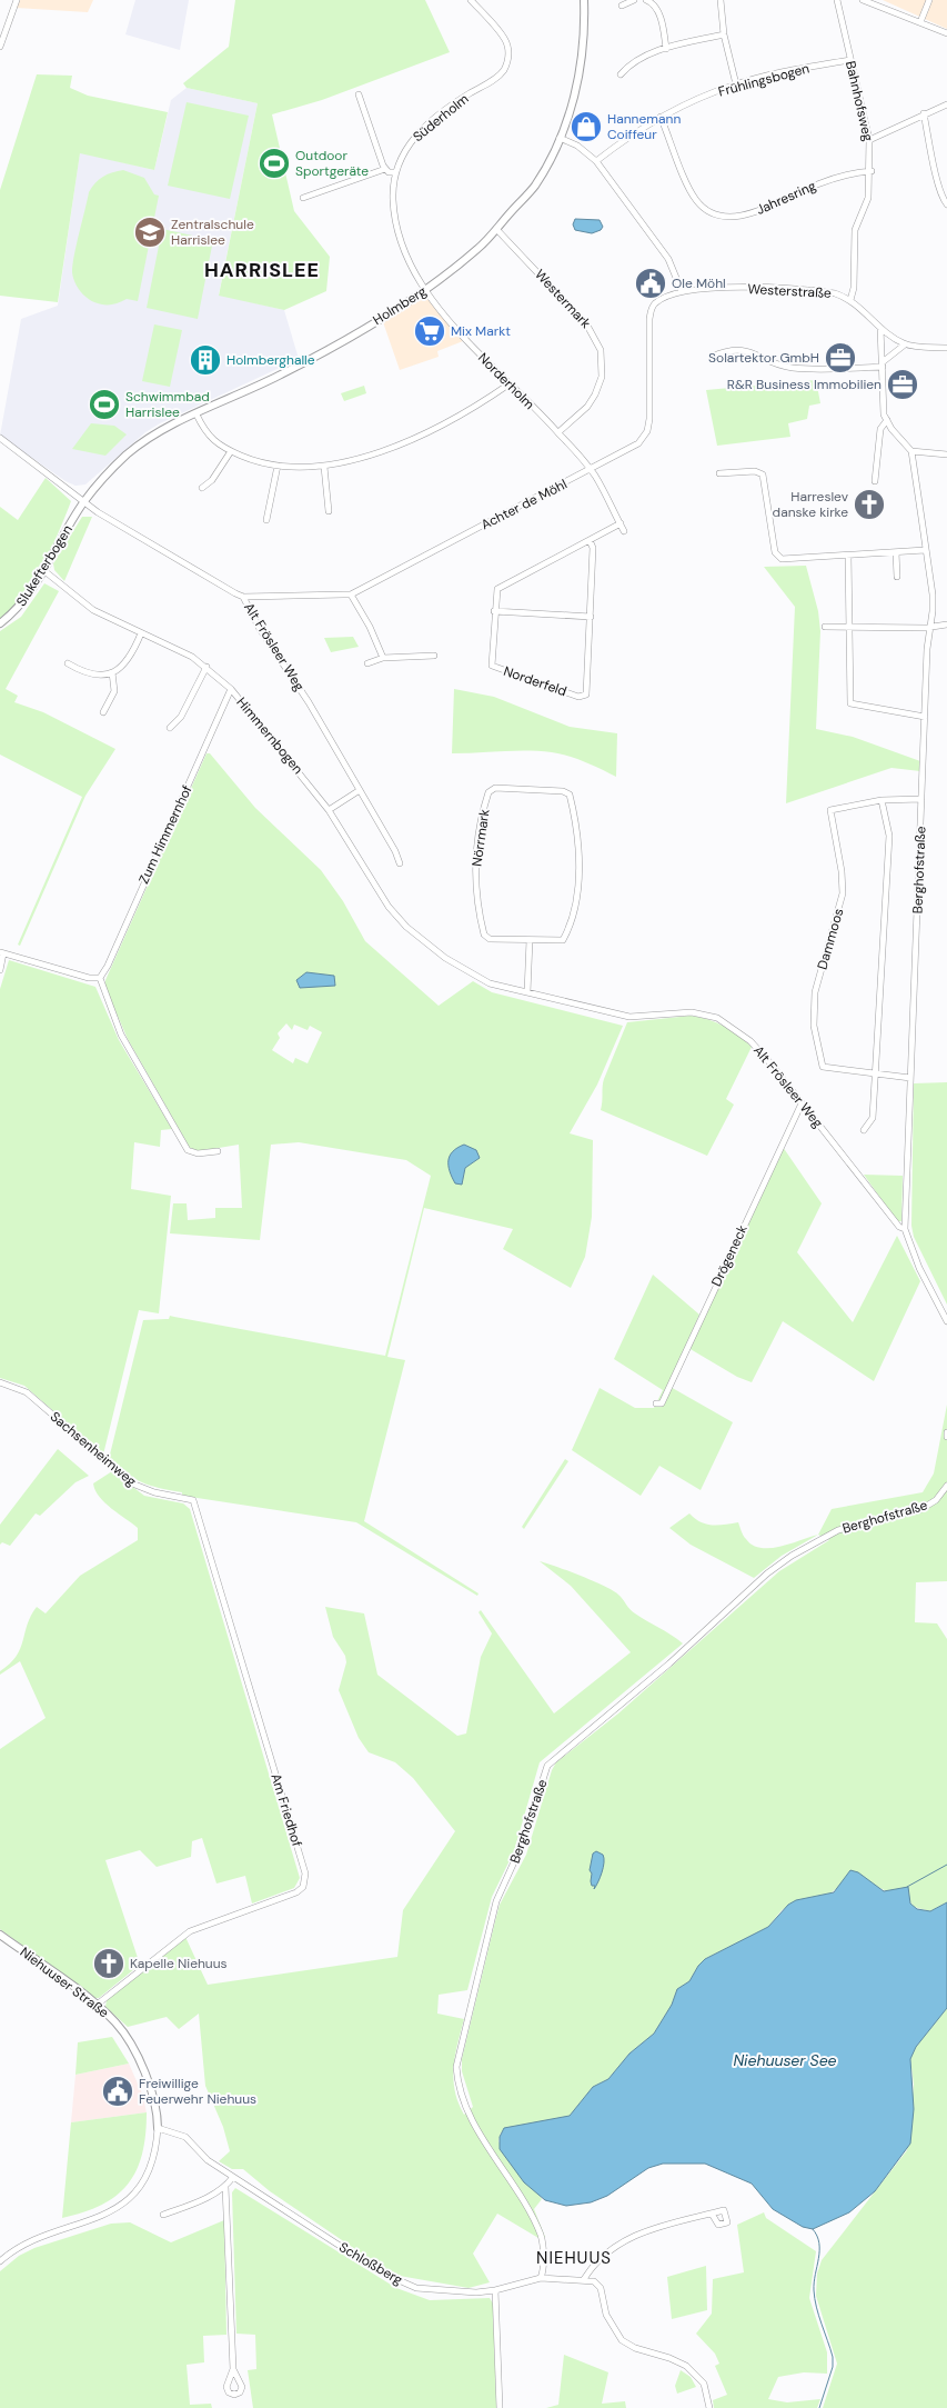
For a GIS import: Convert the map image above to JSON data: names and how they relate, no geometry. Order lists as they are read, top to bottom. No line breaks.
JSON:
{"streets":{"street":["Frühlingsbogen","Bahnhofsweg","Süderholm","Jahresring","Westerstraße","Westermark","Holmberg","Norderholm","Achter de Möhl","Slukefterbogen","Alt Frösleer Weg","Norderfeld","Himmernbogen","Zum Himmernhof","Nörrmark","Berghofstraße","Dammoos","Drögeneck","Sachsenheimweg","Am Friedhof","Niehuuser Straße","Schloßberg"]},"crossings":[["Frühlingsbogen","Bahnhofsweg"],["Frühlingsbogen","Jahresring"],["Bahnhofsweg","Jahresring"],["Bahnhofsweg","Westerstraße"],["Süderholm","Holmberg"],["Süderholm","Norderholm"],["Westerstraße","Achter de Möhl"],["Westermark","Holmberg"],["Westermark","Norderholm"],["Holmberg","Norderholm"],["Holmberg","Slukefterbogen"],["Holmberg","Alt Frösleer Weg"],["Norderholm","Achter de Möhl"],["Achter de Möhl","Alt Frösleer Weg"],["Slukefterbogen","Alt Frösleer Weg"],["Slukefterbogen","Himmernbogen"],["Alt Frösleer Weg","Himmernbogen"],["Alt Frösleer Weg","Berghofstraße"],["Alt Frösleer Weg","Drögeneck"],["Himmernbogen","Zum Himmernhof"],["Berghofstraße","Dammoos"],["Berghofstraße","Schloßberg"],["Sachsenheimweg","Am Friedhof"],["Am Friedhof","Niehuuser Straße"],["Niehuuser Straße","Schloßberg"]],"districts":["HARRISLEE","NIEHUUS"],"water":["Niehuuser See"],"places":{"shop":["Hannemann Coiffeur"],"sports":["Outdoor Sportgeräte","Schwimmbad Harrislee"],"school or university":["Zentralschule Harrislee"],"public building":["Ole Möhl","Freiwillige Feuerwehr Niehuus"],"supermarket":["Mix Markt"],"office":["Solartektor GmbH","R&R Business Immobilien"],"building":["Holmberghalle"],"church":["Harreslev danske kirke","Kapelle Niehuus"]}}
